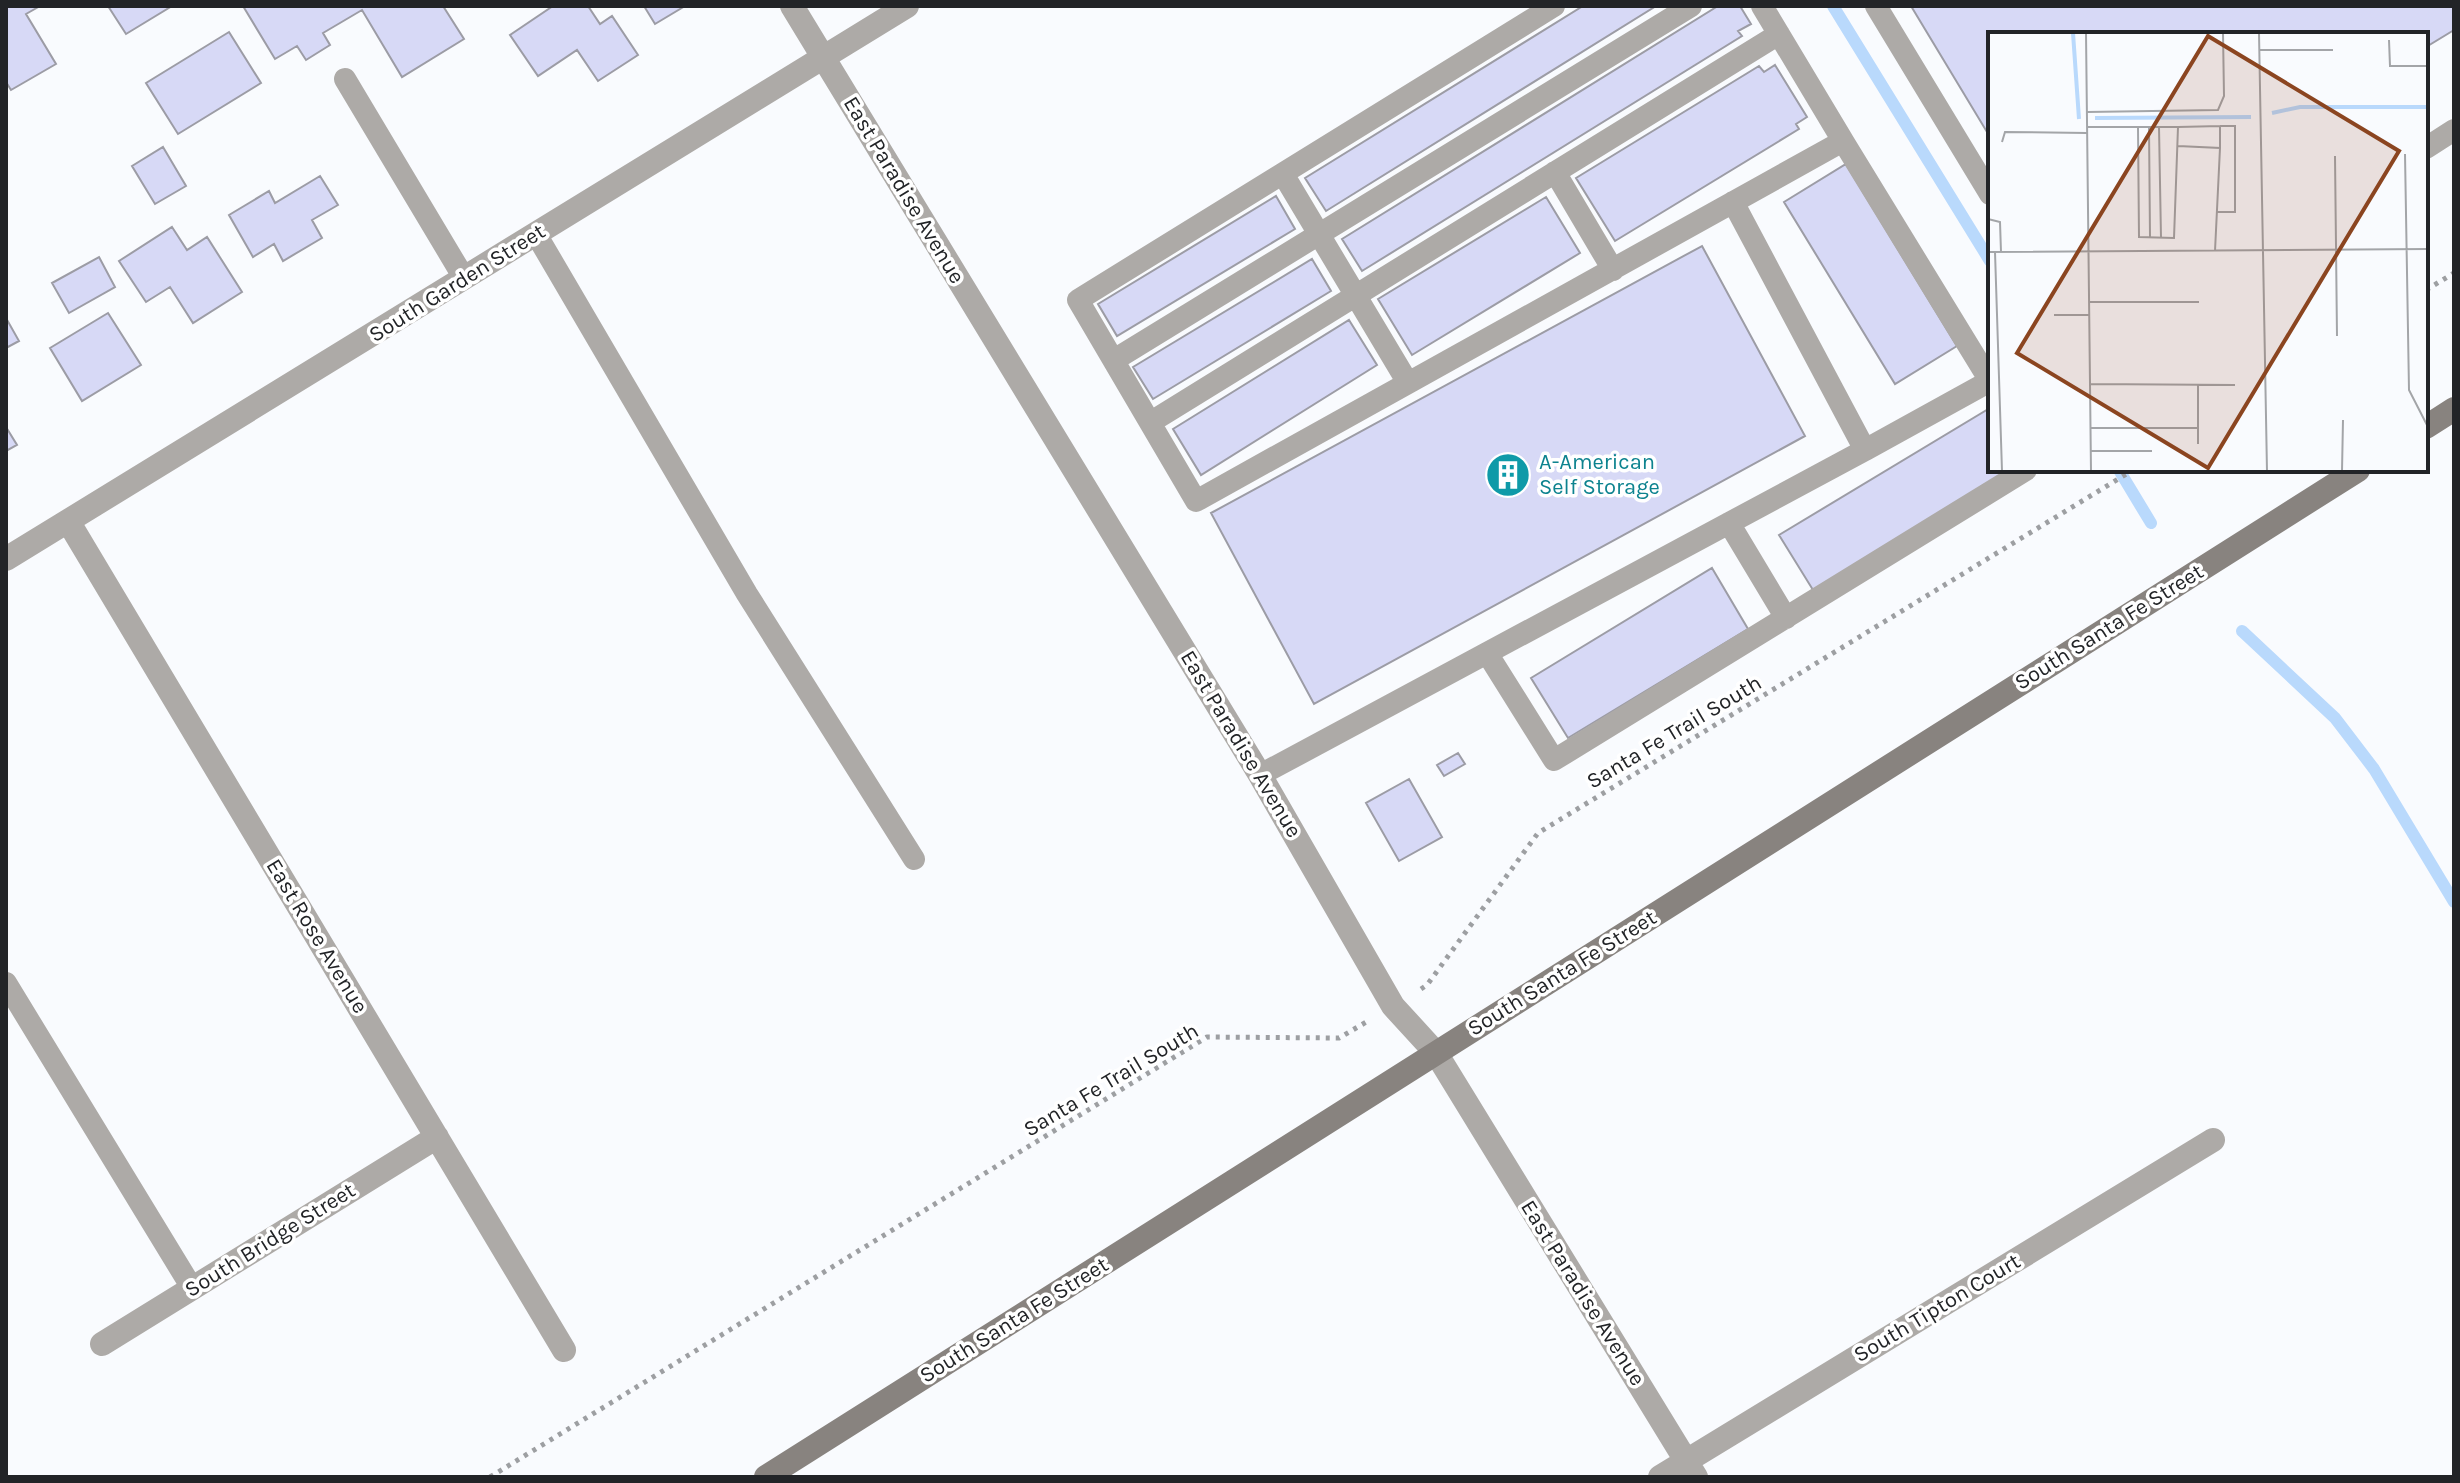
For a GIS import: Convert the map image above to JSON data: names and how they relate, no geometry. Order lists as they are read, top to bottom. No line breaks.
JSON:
{"streets":{"street":["East Paradise Avenue","South Garden Street","South Santa Fe Street","East Rose Avenue","South Bridge Street","South Tipton Court"],"path":["Santa Fe Trail South"]},"crossings":[["East Paradise Avenue","South Garden Street"],["East Paradise Avenue","South Santa Fe Street"],["East Paradise Avenue","Santa Fe Trail South"],["East Paradise Avenue","South Tipton Court"],["South Garden Street","East Rose Avenue"],["East Rose Avenue","South Bridge Street"]],"places":{"building":["A-American Self Storage"]}}
